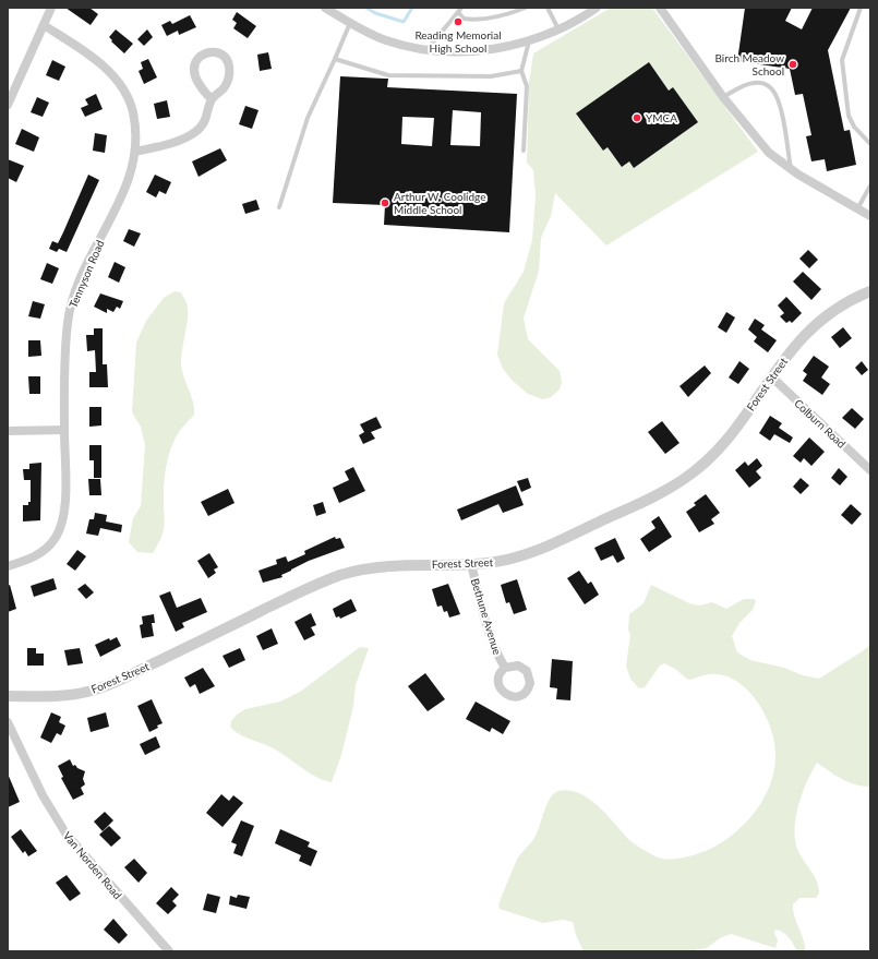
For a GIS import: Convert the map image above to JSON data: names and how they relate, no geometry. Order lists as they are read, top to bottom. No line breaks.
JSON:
{"streets":{"street":["Tennyson Road","Forest Street","Colburn Road","Bethune Avenue","Van Norden Road"]},"crossings":[["Forest Street","Colburn Road"],["Forest Street","Bethune Avenue"]],"places":["Reading Memorial High School","Birch Meadow School","YMCA","Arthur W. Coolidge Middle School"]}
